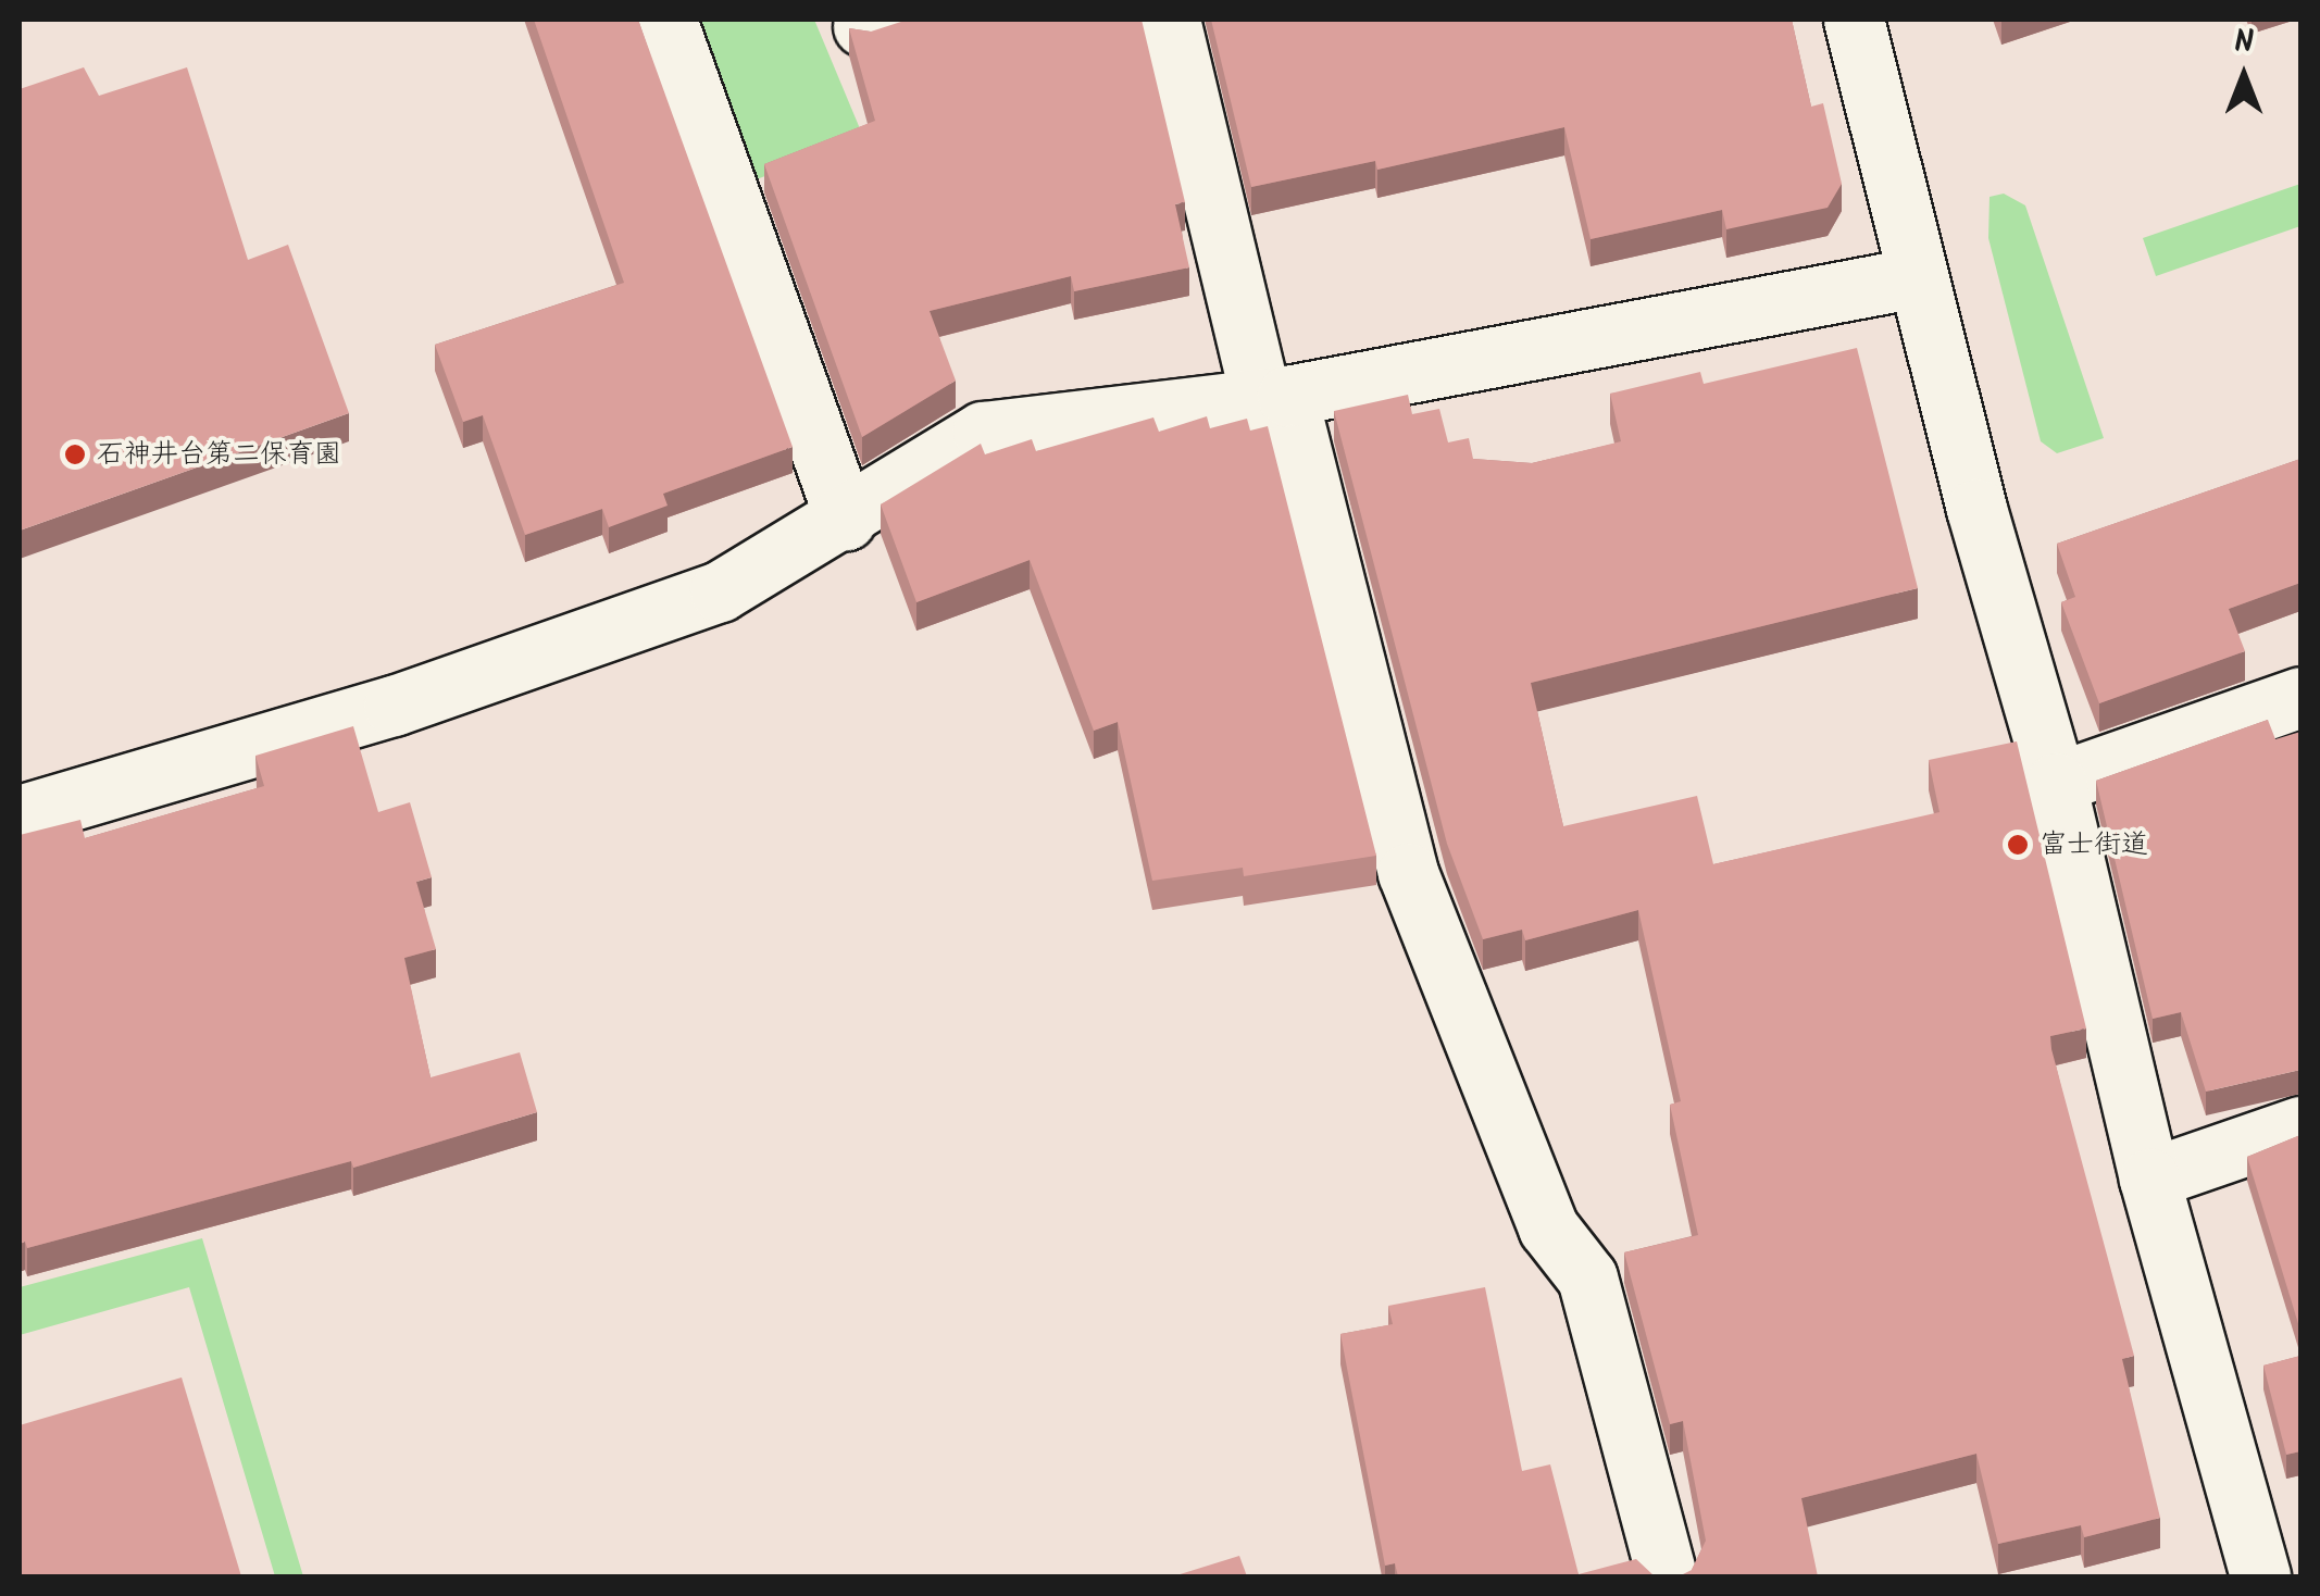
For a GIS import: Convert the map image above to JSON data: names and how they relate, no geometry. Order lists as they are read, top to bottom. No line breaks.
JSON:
{"places":["石神井台第二保育園","富士街道"],"north":"top"}
